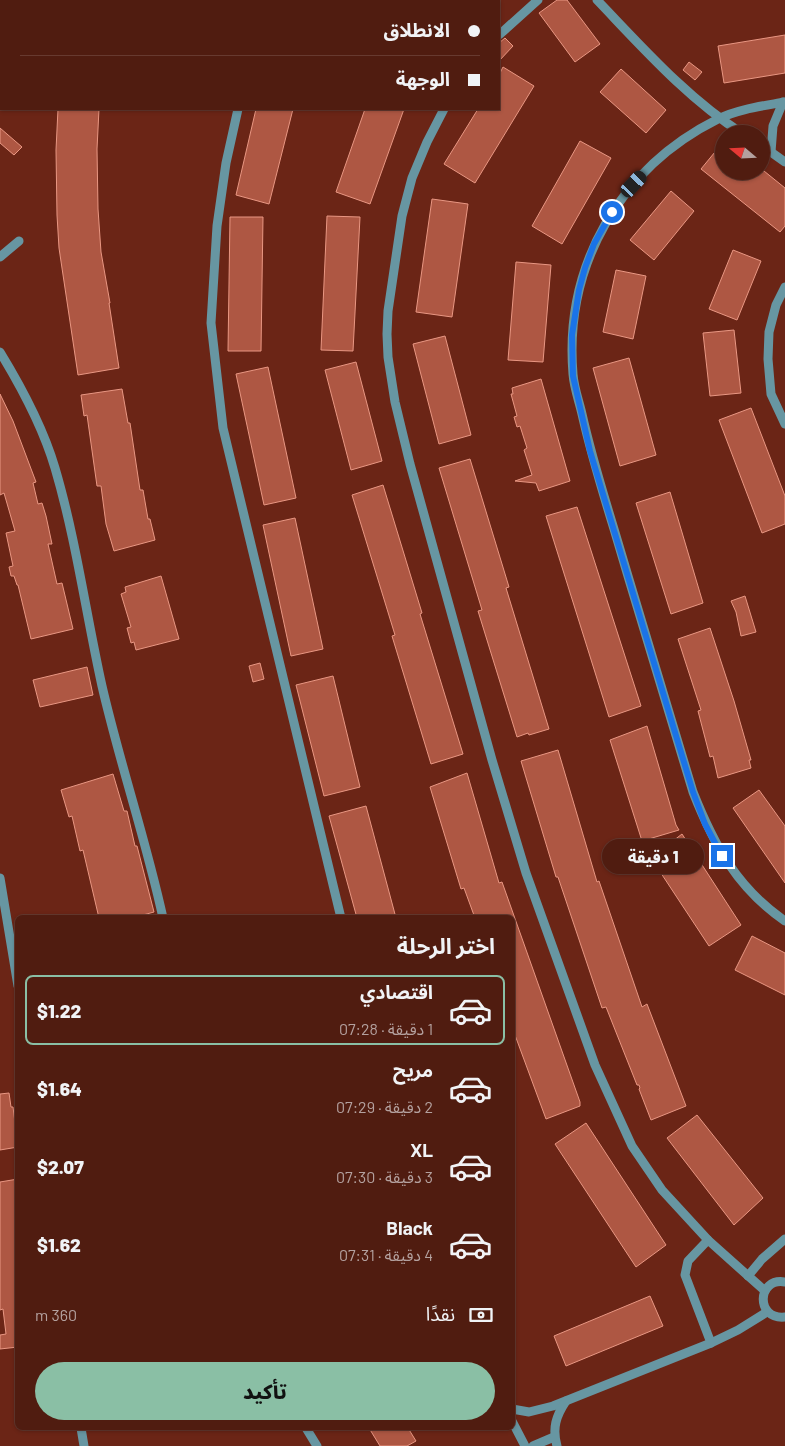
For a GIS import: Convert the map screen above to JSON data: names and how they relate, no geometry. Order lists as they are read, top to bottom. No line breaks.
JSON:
{"north":"left","page":{"banner":["الانطلاق","الوجهة"],"bubble":"1 دقيقة","heading":"اختر الرحلة","list":[{"name":"اقتصادي","note":"1 دقيقة · 07:28","value":"$1.22"},{"name":"مريح","note":"2 دقيقة · 07:29","value":"$1.64"},{"name":"XL","note":"3 دقيقة · 07:30","value":"$2.07"},{"name":"Black","note":"4 دقيقة · 07:31","value":"$1.62"}],"pay":["نقدًا","360 m"],"buttons":"تأكيد"}}
